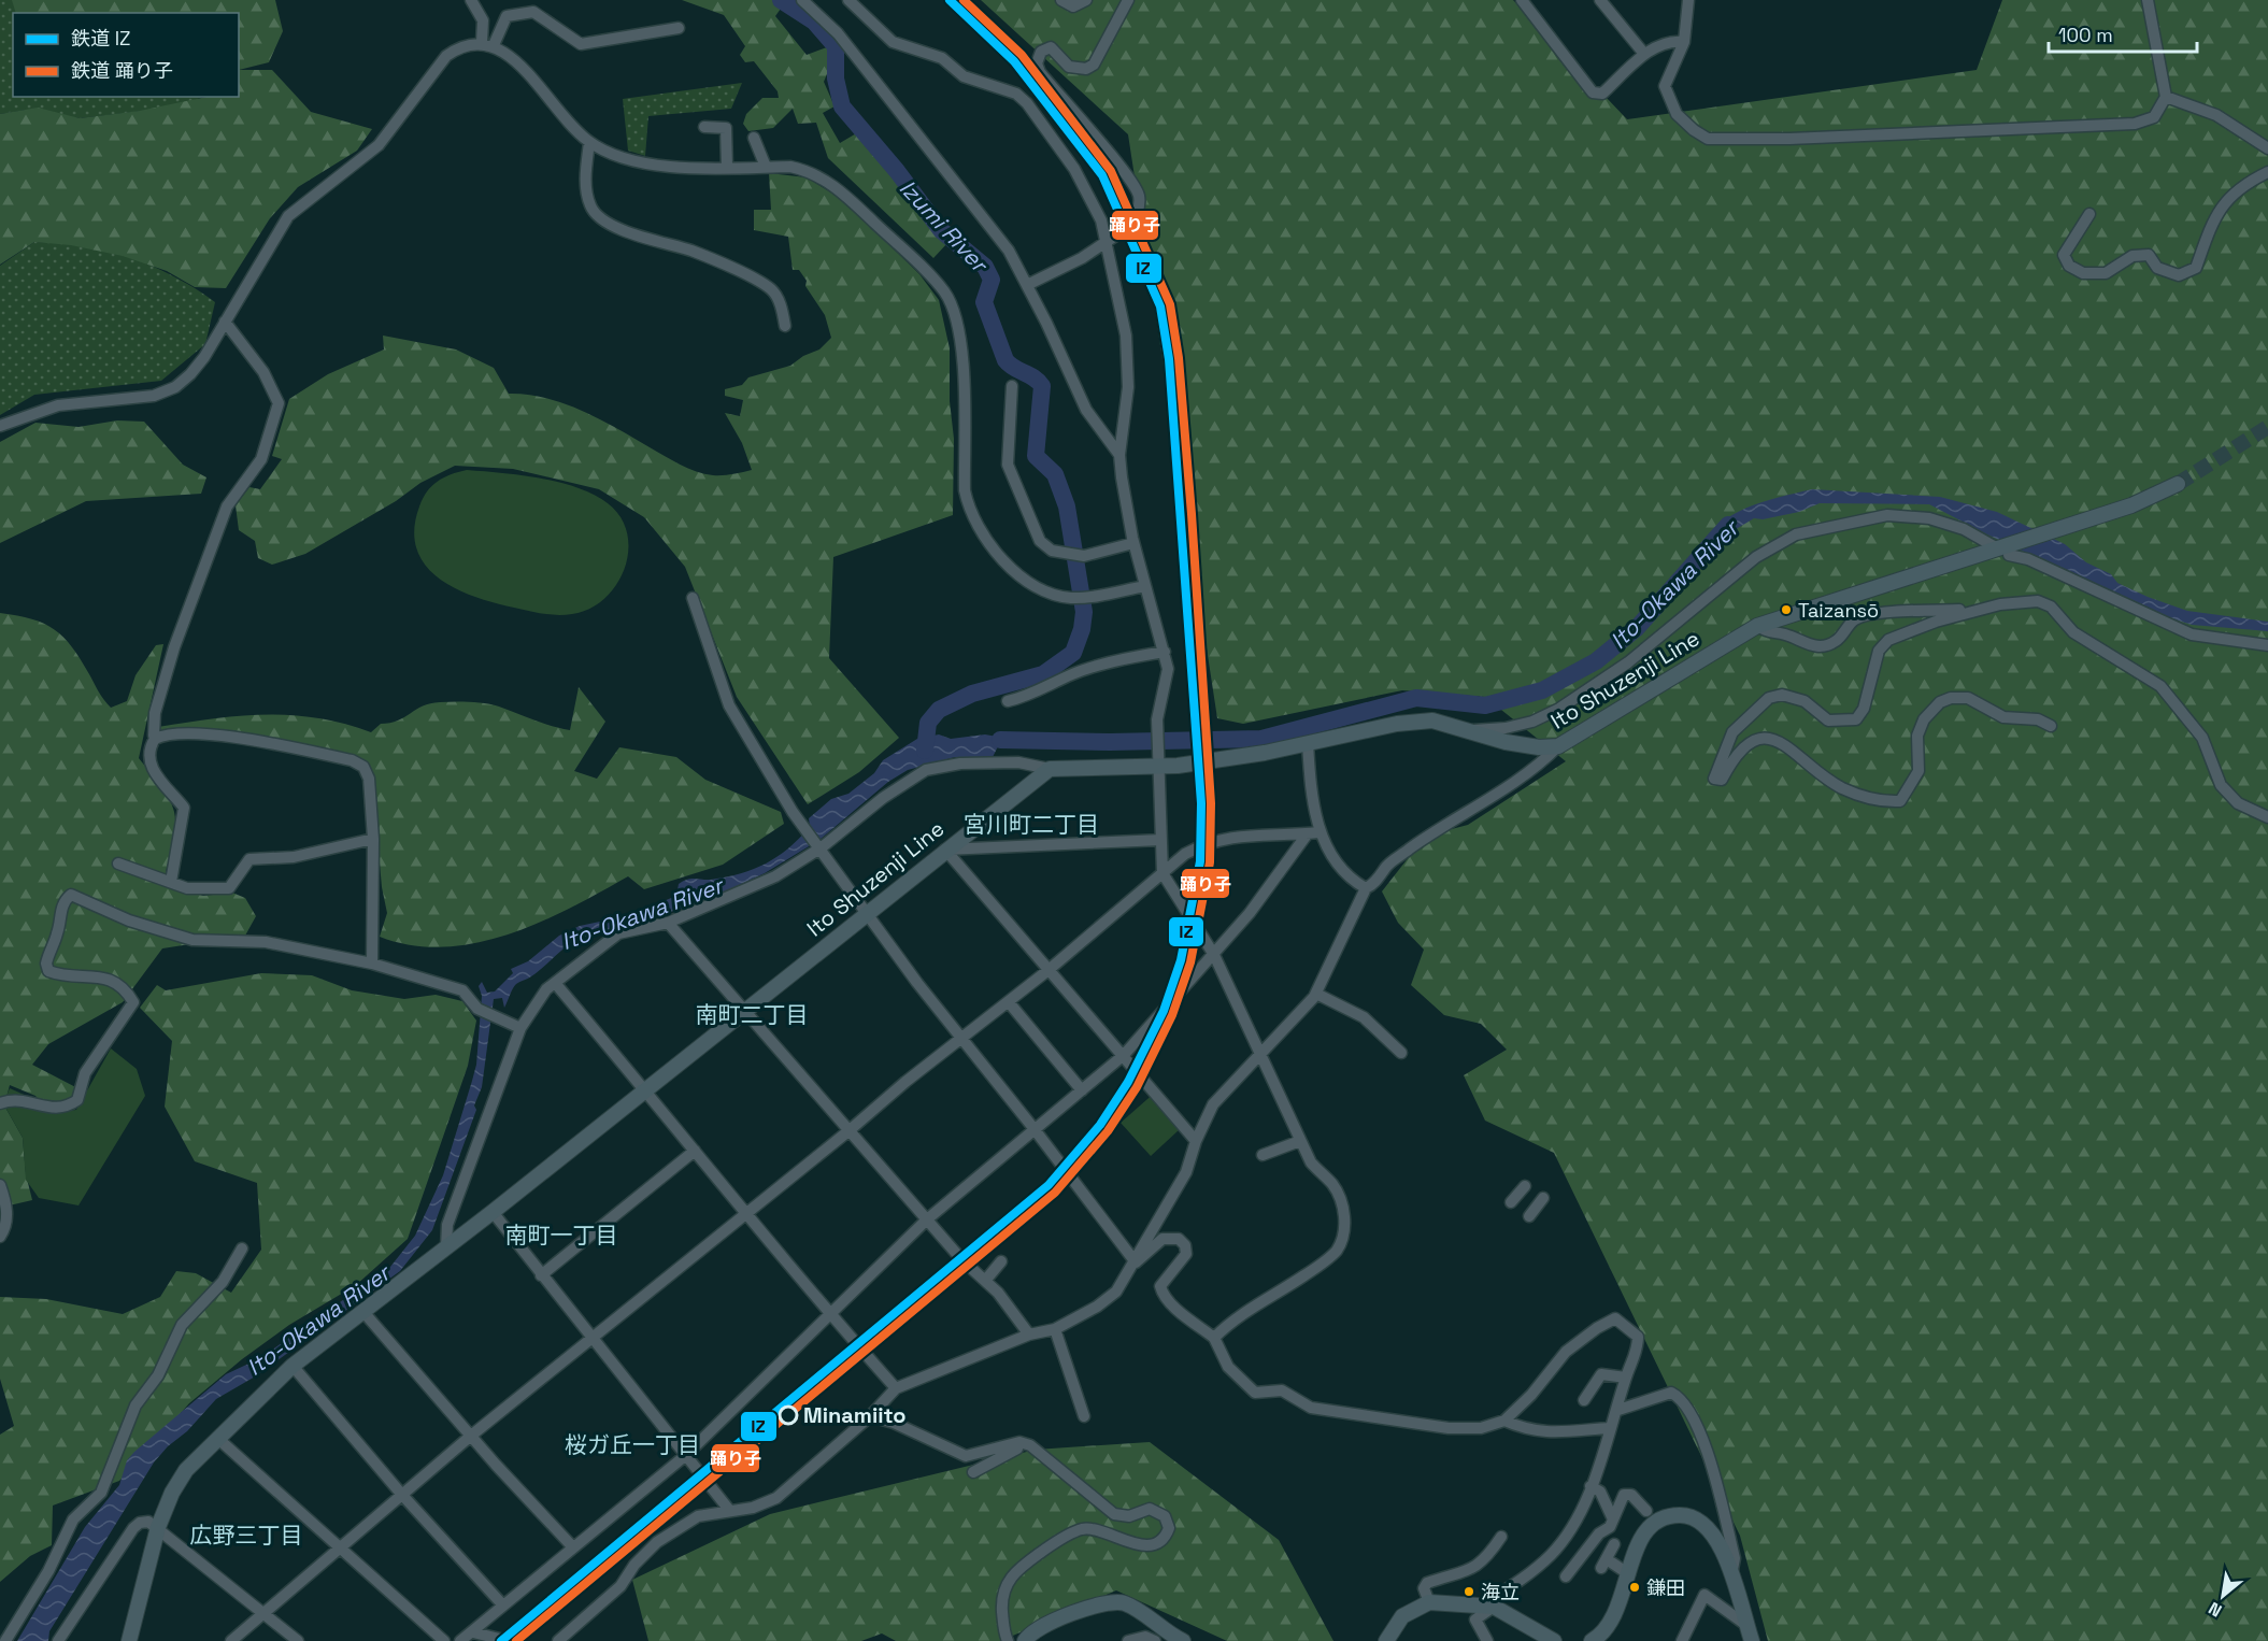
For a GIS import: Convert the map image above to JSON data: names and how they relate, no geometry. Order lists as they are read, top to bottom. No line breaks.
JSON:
{"streets":{"main road":["Ito Shuzenji Line"]},"districts":["宮川町二丁目","南町二丁目","南町一丁目","桜ガ丘一丁目","広野三丁目"],"water":["Izumi River","Ito-Okawa River"],"places":["Taizansō","Minamiito","鎌田","海立"],"lines":["rail line IZ","rail line 踊り子"],"legend":["鉄道 IZ","鉄道 踊り子"],"scale_bar":"100 m","north":"bottom left"}
